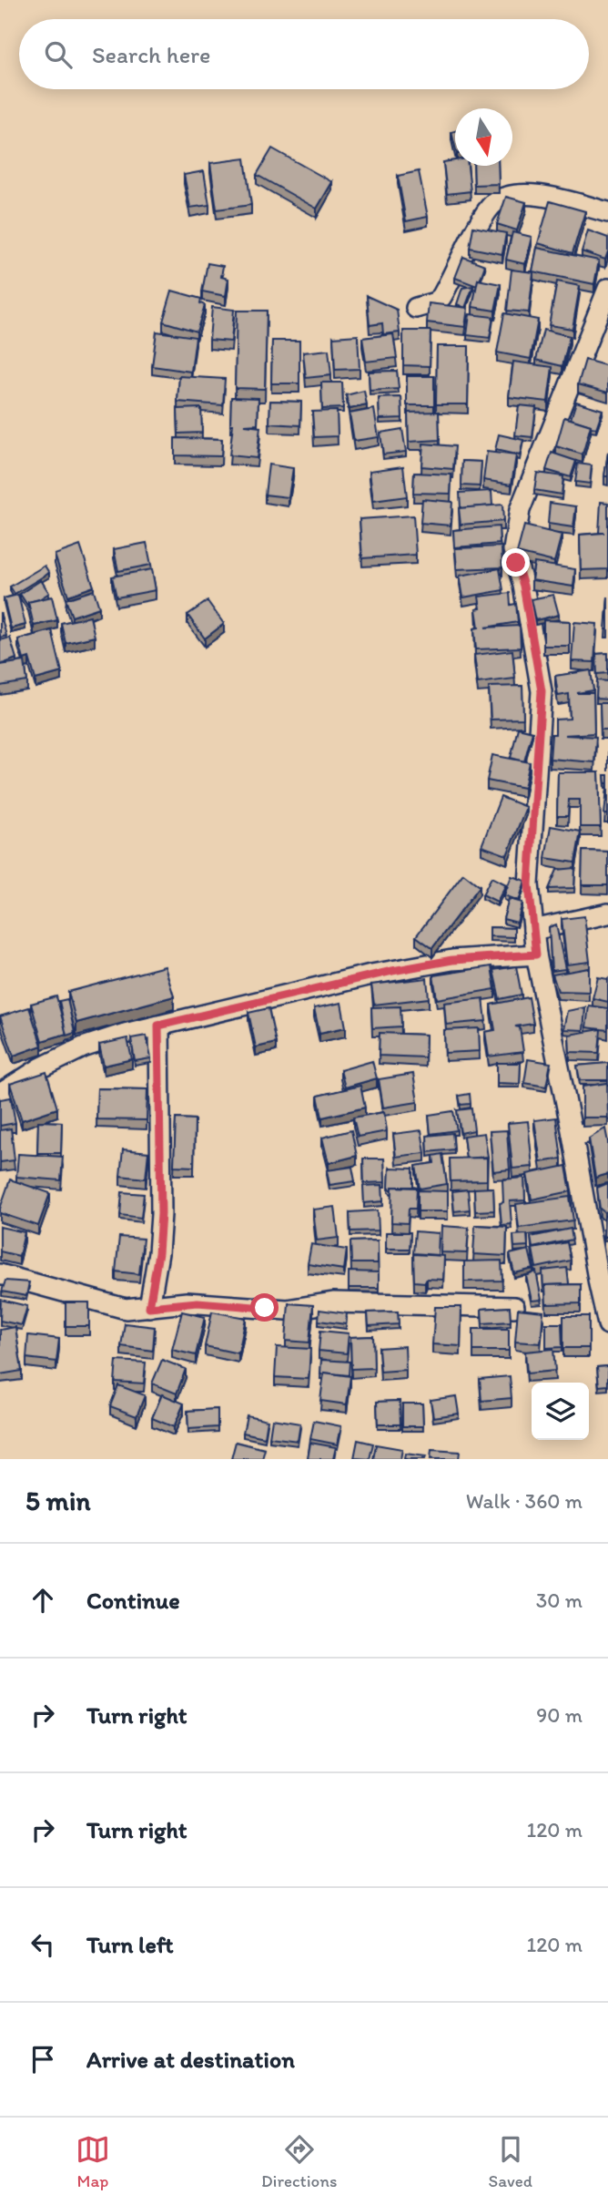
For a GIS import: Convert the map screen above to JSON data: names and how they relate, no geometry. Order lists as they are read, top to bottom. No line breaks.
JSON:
{"north":"bottom","page":{"search":"Search here","heading":["5 min","Walk · 360 m"],"list":[["Continue","30 m"],["Turn right","90 m"],["Turn right","120 m"],["Turn left","120 m"],"Arrive at destination"],"nav":["Map","Directions","Saved"]}}
